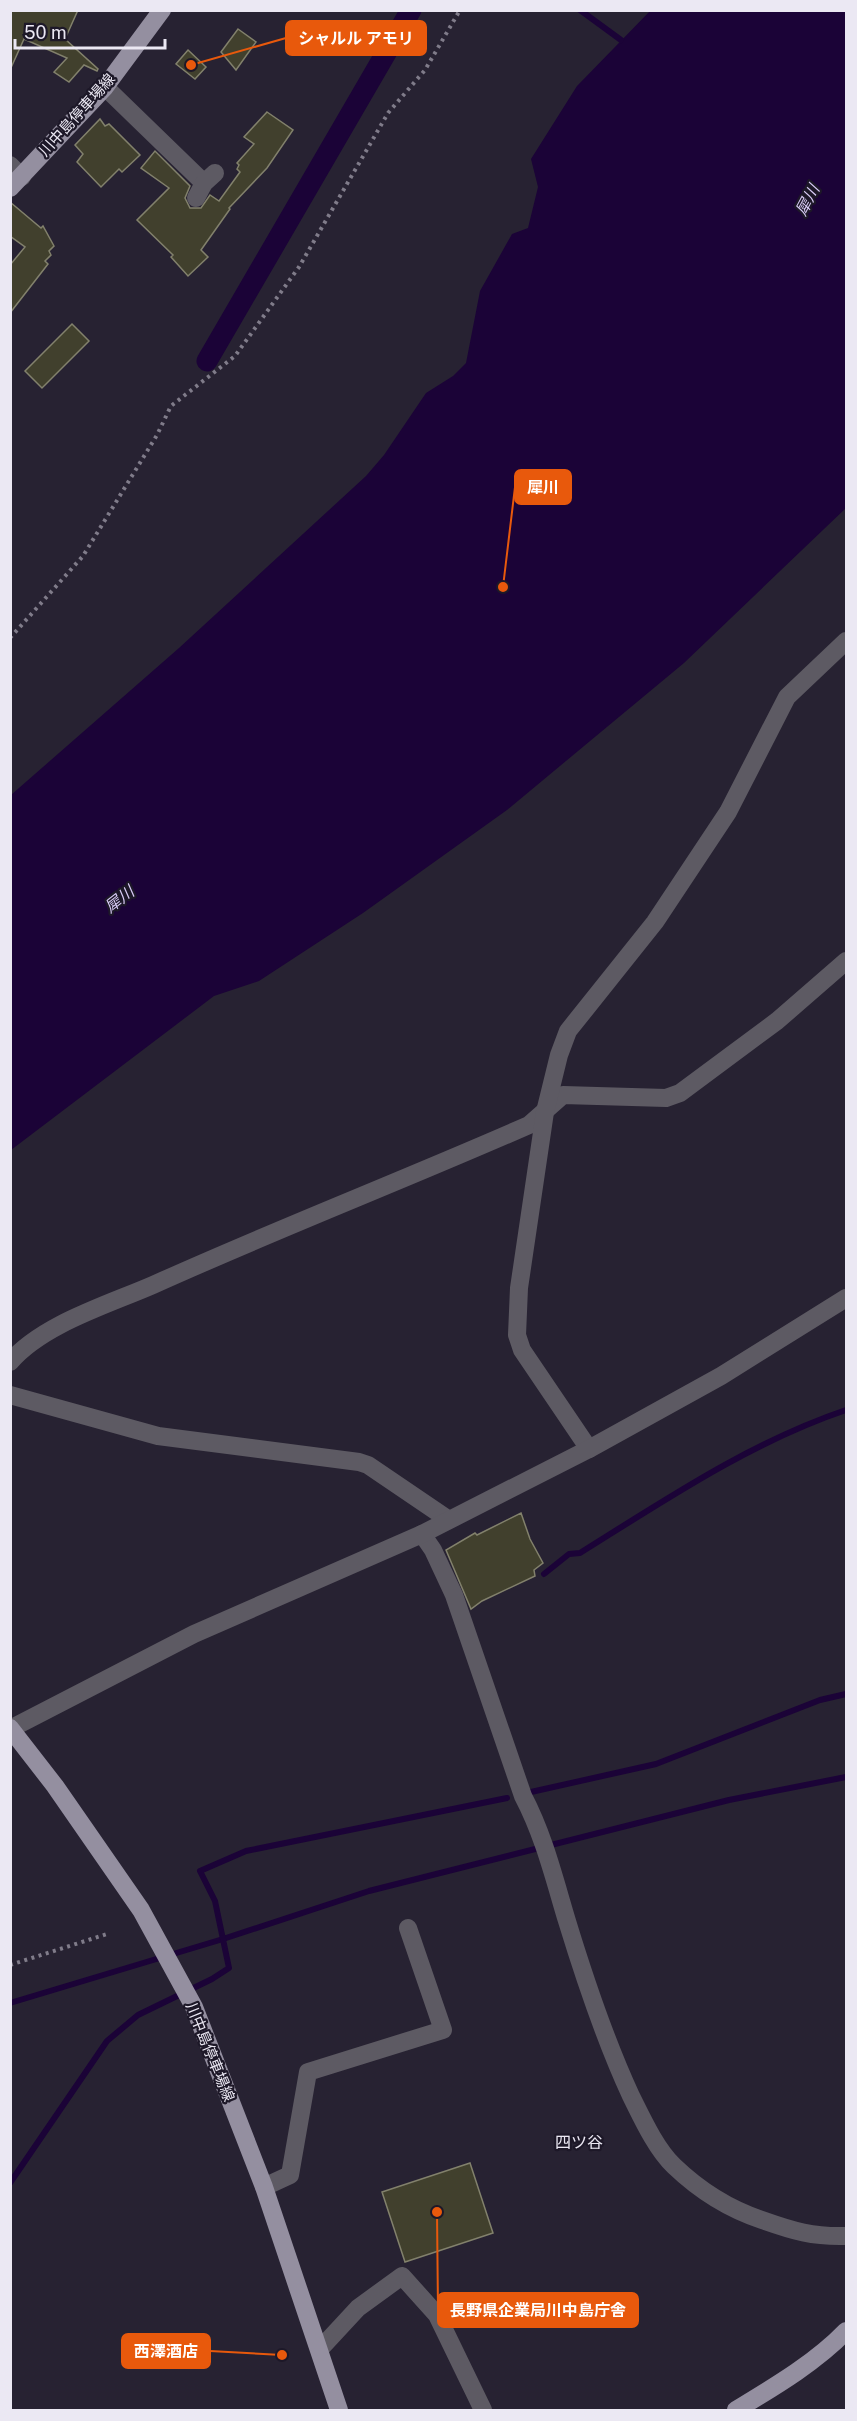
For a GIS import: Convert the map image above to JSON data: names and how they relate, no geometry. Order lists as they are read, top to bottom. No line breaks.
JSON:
{"streets":{"main road":["川中島停車場線"]},"districts":["四ツ谷"],"water":["犀川"],"places":["シャルル アモリ","犀川","長野県企業局川中島庁舎","西澤酒店"],"scale_bar":"50 m"}
